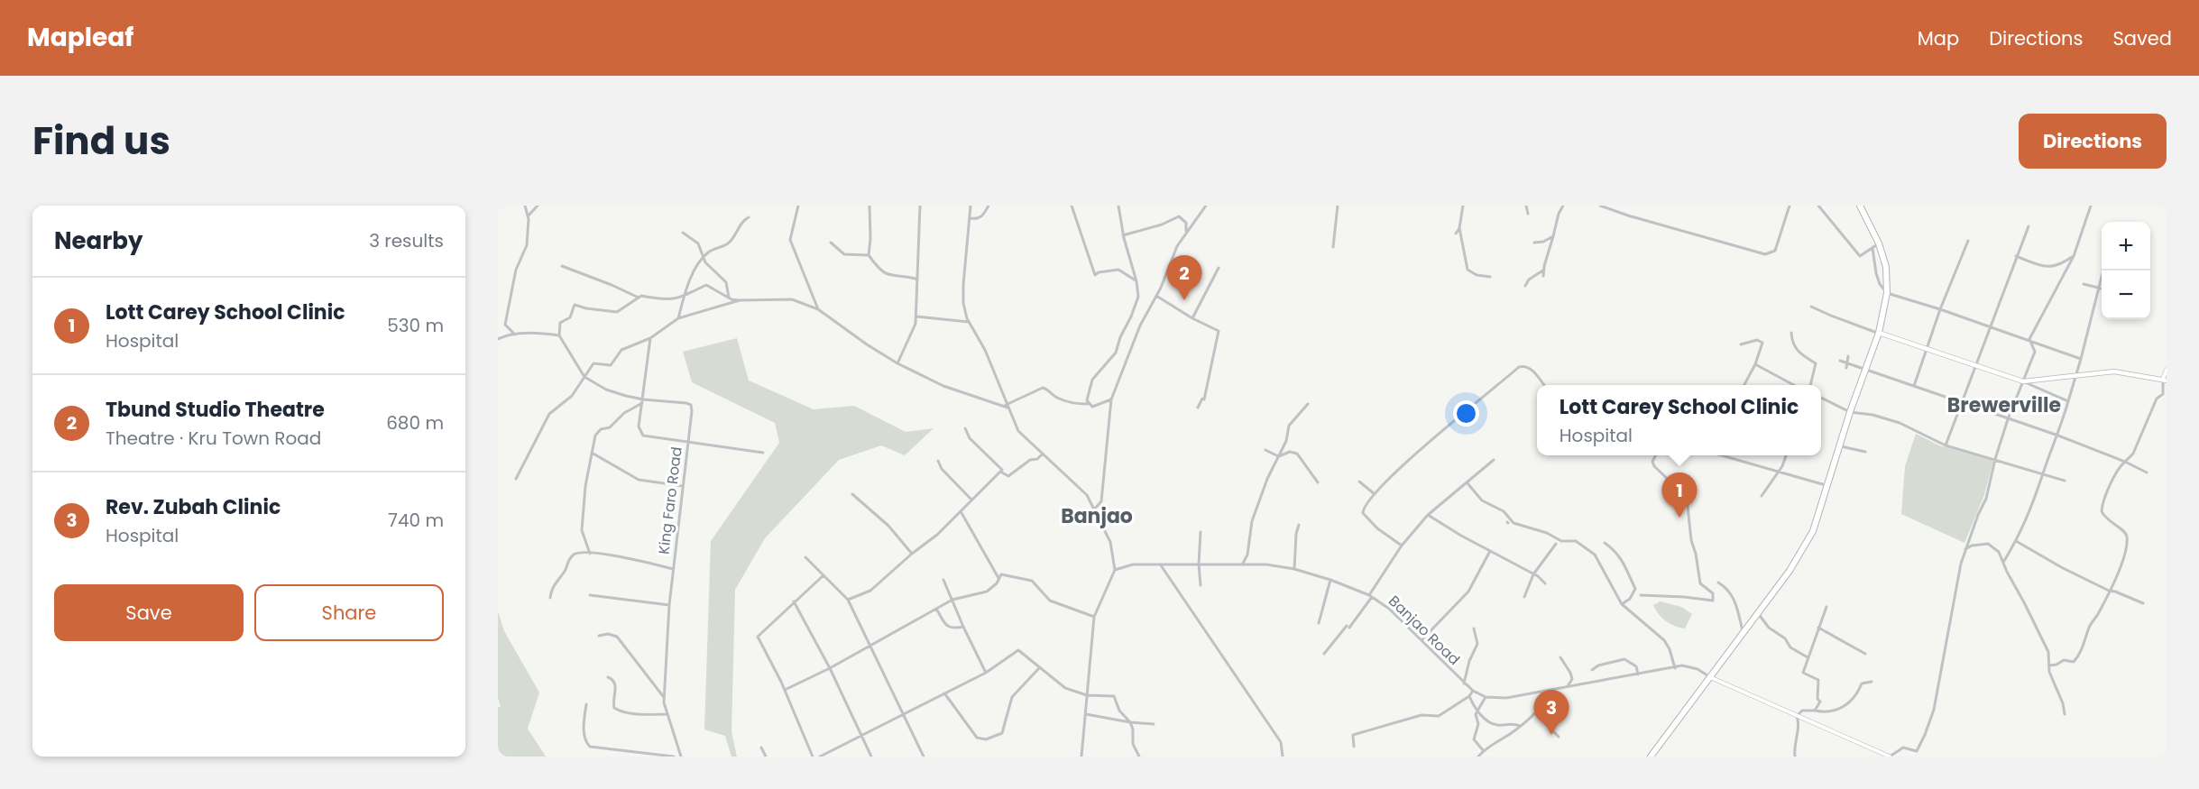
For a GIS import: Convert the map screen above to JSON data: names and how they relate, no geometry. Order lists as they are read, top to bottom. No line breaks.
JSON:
{"streets":{"street":["King Faro Road","Banjao Road"]},"districts":["Brewerville","Banjao"],"page":{"header":"Mapleaf","nav":["Map","Directions","Saved"],"title":"Find us","buttons":["Directions",["Save","Share"]],"heading":["Nearby","3 results"],"map_buttons":["+","−"],"pins":["2","1","3"],"list":[{"mark":"1","name":"Lott Carey School Clinic","note":"Hospital","value":"530 m"},{"mark":"2","name":"Tbund Studio Theatre","note":"Theatre · Kru Town Road","value":"680 m"},{"mark":"3","name":"Rev. Zubah Clinic","note":"Hospital","value":"740 m"}],"popup":["Lott Carey School Clinic","Hospital"]}}
